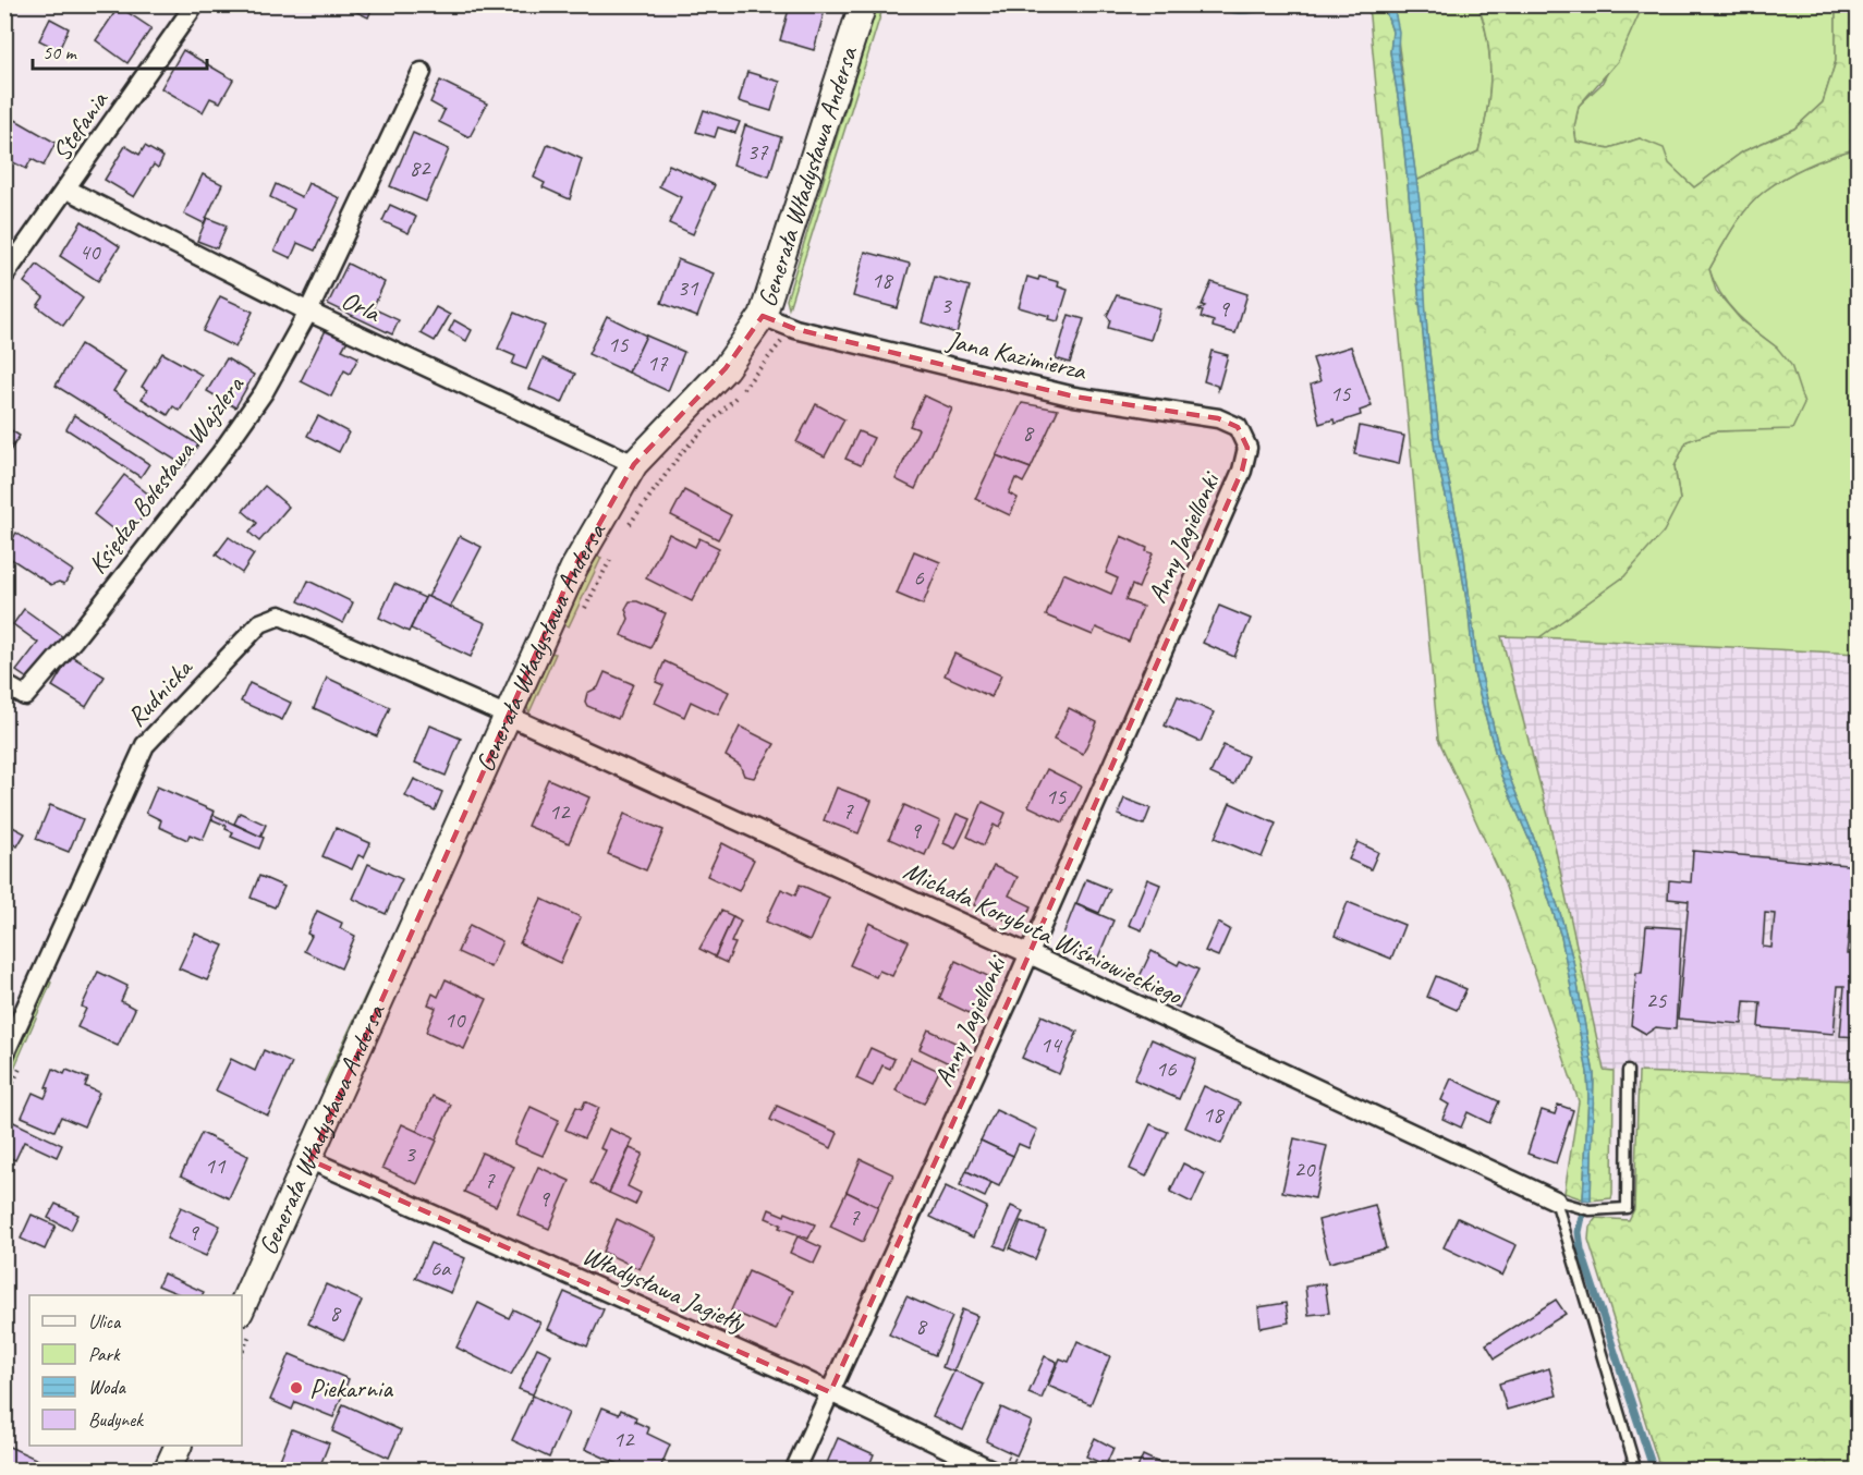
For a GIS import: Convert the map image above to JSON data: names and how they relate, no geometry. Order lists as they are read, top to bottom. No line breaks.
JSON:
{"streets":{"street":["Stefania","Generała Władysława Andersa","Orla","Jana Kazimierza","Księdza Bolesława Wajzlera","Anny Jagiellonki","Rudnicka","Michała Korybuta Wiśniowieckiego","Władysława Jagiełły"]},"crossings":[["Stefania","Orla"],["Generała Władysława Andersa","Orla"],["Generała Władysława Andersa","Jana Kazimierza"],["Generała Władysława Andersa","Rudnicka"],["Generała Władysława Andersa","Michała Korybuta Wiśniowieckiego"],["Generała Władysława Andersa","Władysława Jagiełły"],["Orla","Księdza Bolesława Wajzlera"],["Jana Kazimierza","Anny Jagiellonki"],["Anny Jagiellonki","Michała Korybuta Wiśniowieckiego"],["Anny Jagiellonki","Władysława Jagiełły"],["Rudnicka","Michała Korybuta Wiśniowieckiego"]],"places":["Piekarnia"],"house_numbers":["37","82","40","18","31","3","9","15","17","15","8","6","15","7","12","9","25","10","14","16","18","3","11","20","7","9","7","9","6a","8","8","12"],"legend":["Ulica","Park","Woda","Budynek"],"scale_bar":"50 m"}
